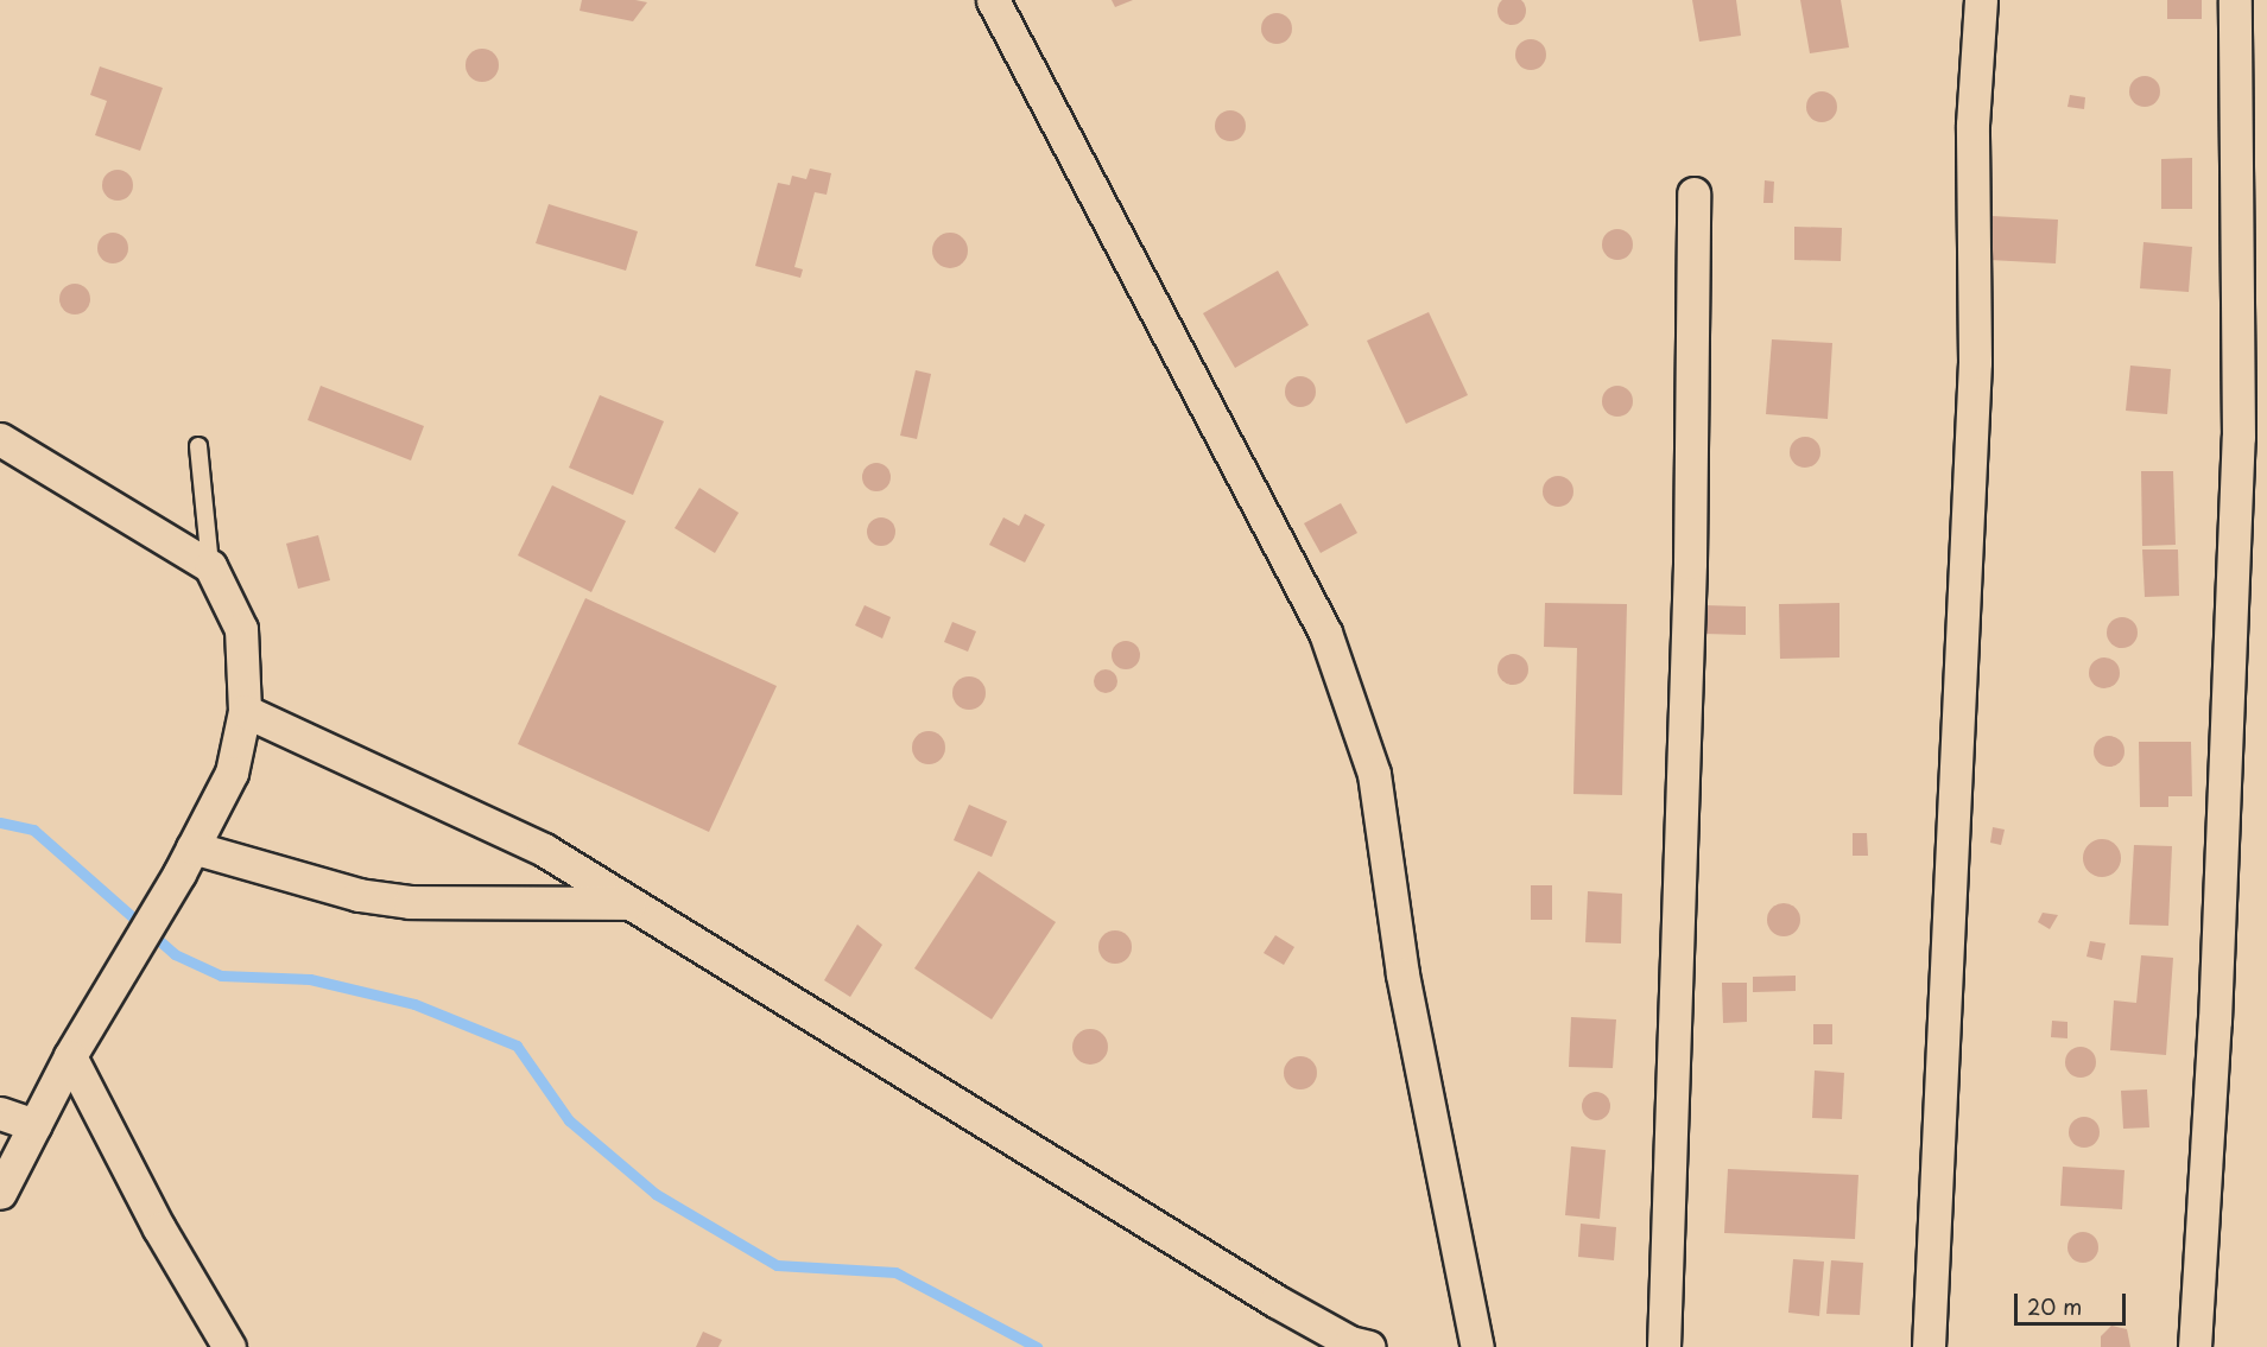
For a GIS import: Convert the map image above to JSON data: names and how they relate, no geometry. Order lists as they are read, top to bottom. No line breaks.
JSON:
{"scale_bar":"20 m"}
